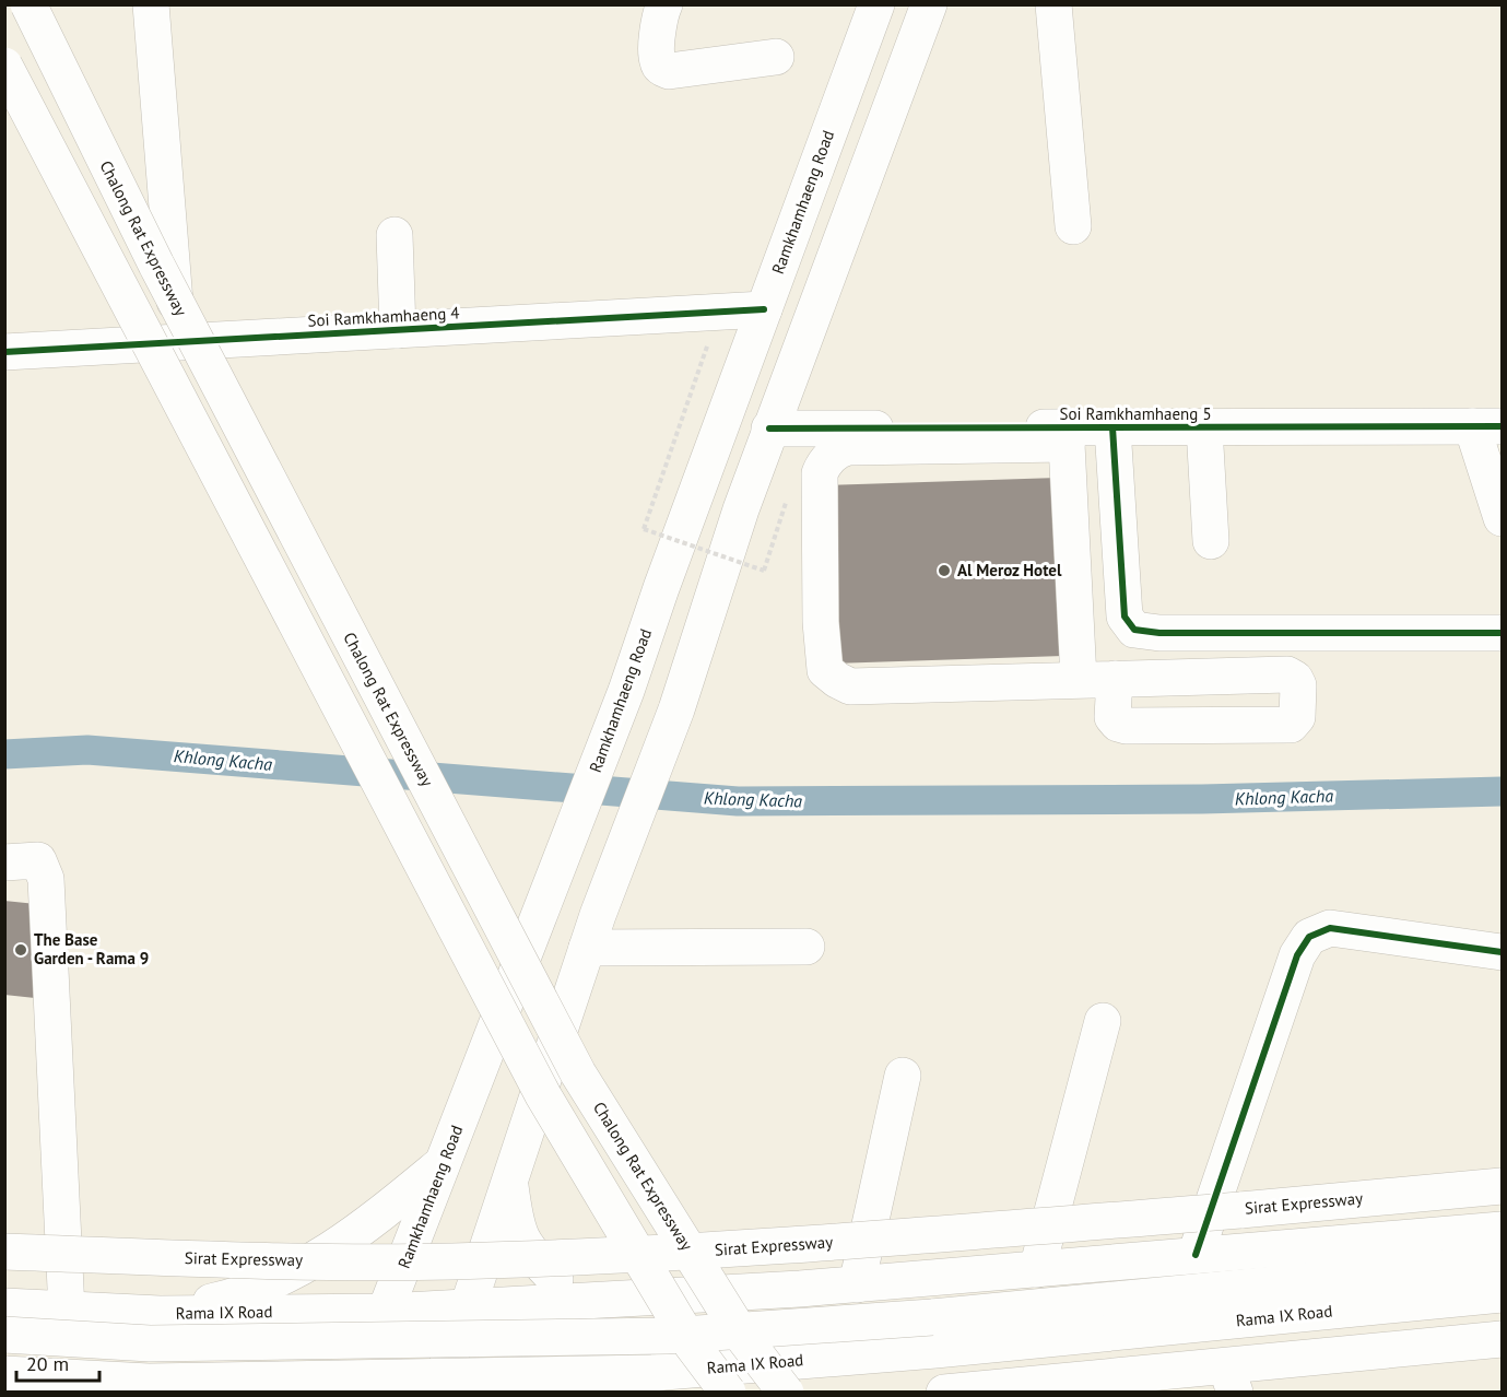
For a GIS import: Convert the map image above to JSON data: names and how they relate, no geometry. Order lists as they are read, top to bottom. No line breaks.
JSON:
{"streets":{"main road":["Ramkhamhaeng Road","Chalong Rat Expressway","Soi Ramkhamhaeng 4","Soi Ramkhamhaeng 5","Sirat Expressway","Rama IX Road"]},"crossings":[["Ramkhamhaeng Road","Soi Ramkhamhaeng 4"],["Ramkhamhaeng Road","Rama IX Road"]],"water":["Khlong Kacha"],"places":["Al Meroz Hotel","The Base Garden - Rama 9"],"scale_bar":"20 m"}
